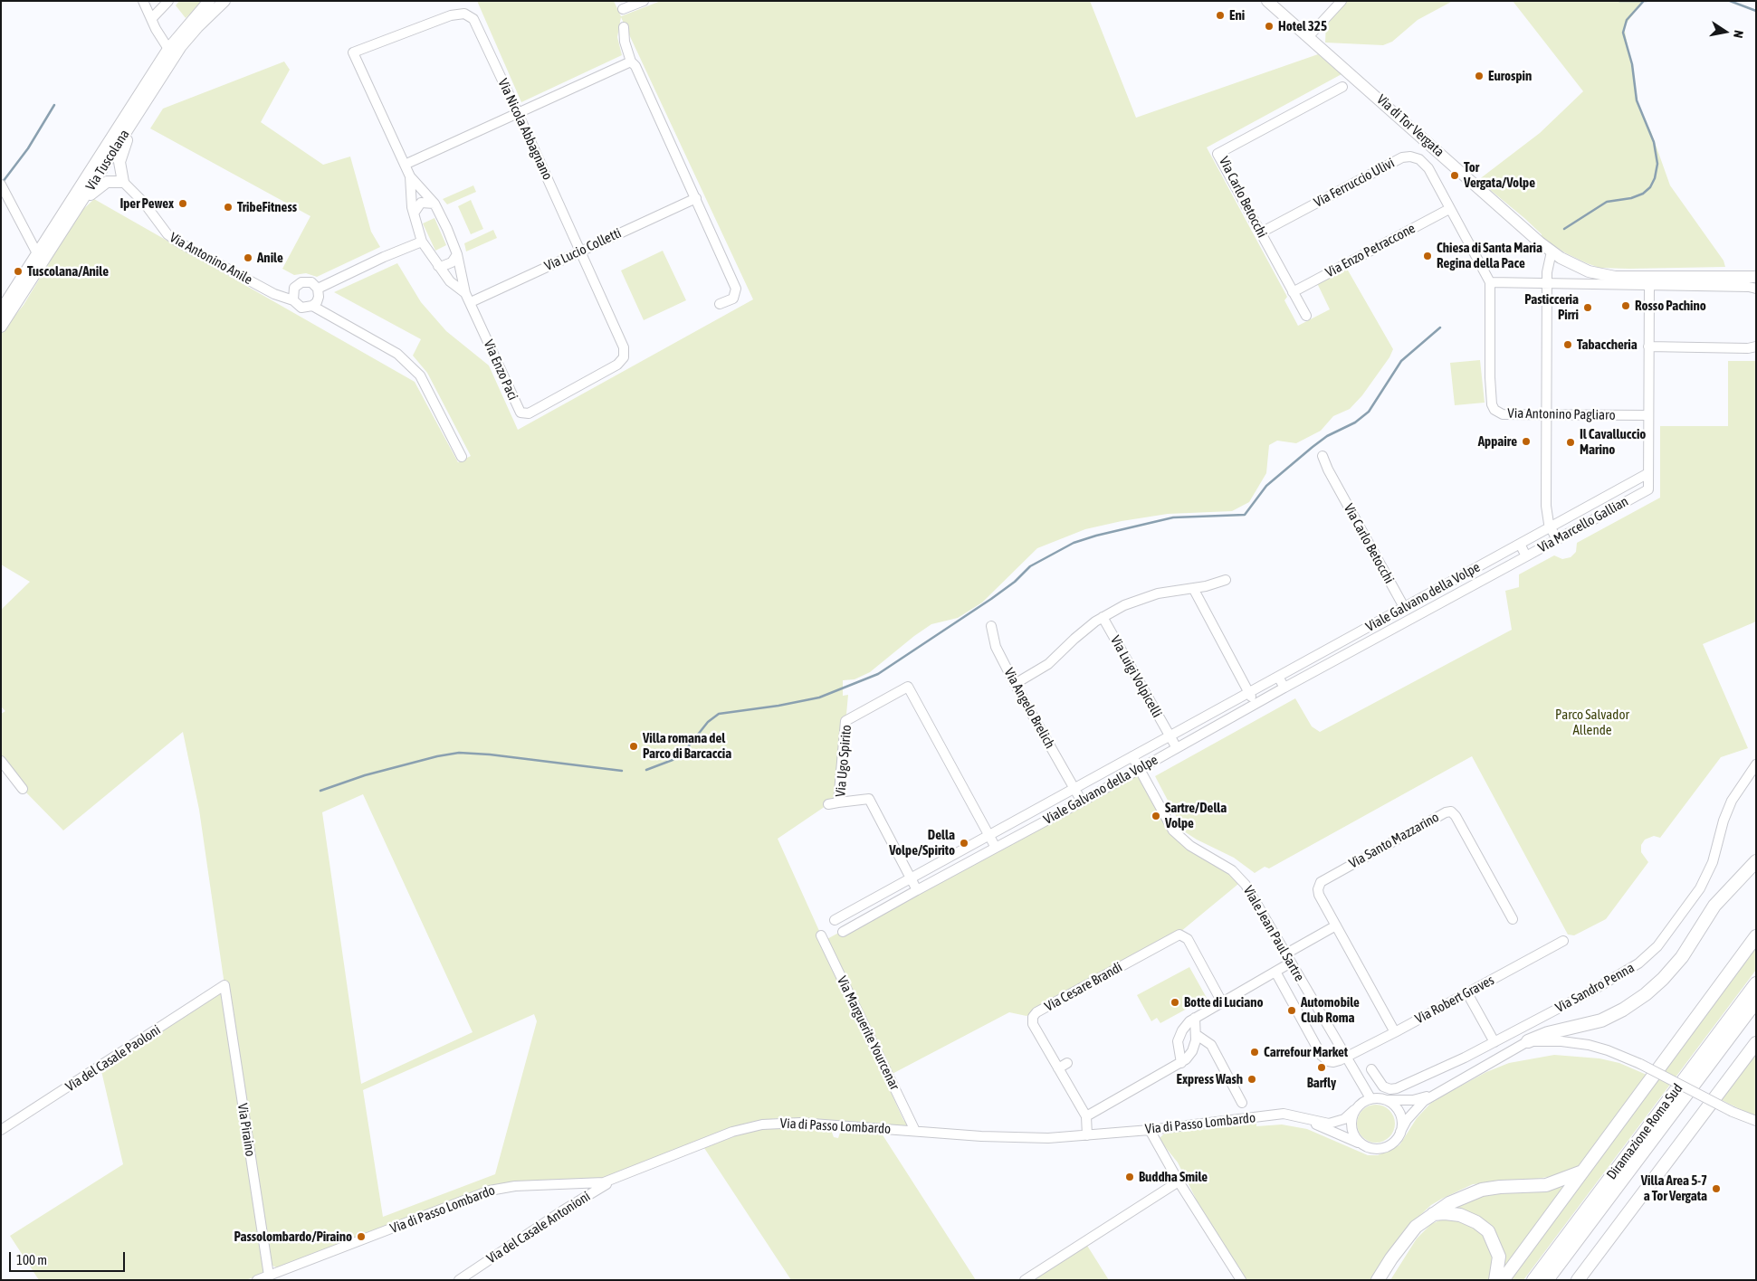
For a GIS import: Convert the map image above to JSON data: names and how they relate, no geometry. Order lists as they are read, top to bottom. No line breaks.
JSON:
{"streets":{"highway":["Diramazione Roma Sud"],"main road":["Via di Tor Vergata","Via Tuscolana"],"street":["Via Nicola Abbagnano","Via Ferruccio Ulivi","Via Carlo Betocchi","Via Lucio Colletti","Via Enzo Petraccone","Via Antonino Anile","Via Enzo Paci","Via Antonino Pagliaro","Via Marcello Gallian","Viale Galvano della Volpe","Via Luigi Volpicelli","Via Angelo Brelich","Via Ugo Spirito","Via Santo Mazzarino","Viale Jean Paul Sartre","Via Cesare Brandi","Via Sandro Penna","Via Robert Graves","Via Marguerite Yourcenar","Via del Casale Paoloni","Via di Passo Lombardo","Via Piraino","Via del Casale Antonioni"]},"crossings":[["Via Nicola Abbagnano","Via Lucio Colletti"],["Via Nicola Abbagnano","Via Enzo Paci"],["Via Ferruccio Ulivi","Via Carlo Betocchi"],["Via Ferruccio Ulivi","Via Enzo Petraccone"],["Via Ferruccio Ulivi","Via Antonino Pagliaro"],["Via Carlo Betocchi","Via Enzo Petraccone"],["Via Carlo Betocchi","Viale Galvano della Volpe"],["Via Lucio Colletti","Via Enzo Paci"],["Via Antonino Pagliaro","Via Marcello Gallian"],["Via Marcello Gallian","Viale Galvano della Volpe"],["Viale Galvano della Volpe","Via Luigi Volpicelli"],["Viale Galvano della Volpe","Via Angelo Brelich"],["Viale Galvano della Volpe","Via Ugo Spirito"],["Viale Galvano della Volpe","Viale Jean Paul Sartre"],["Via Santo Mazzarino","Via Robert Graves"],["Viale Jean Paul Sartre","Via Robert Graves"],["Viale Jean Paul Sartre","Via di Passo Lombardo"],["Via Cesare Brandi","Via di Passo Lombardo"],["Via Marguerite Yourcenar","Via di Passo Lombardo"],["Via del Casale Paoloni","Via Piraino"],["Via di Passo Lombardo","Via Piraino"],["Via di Passo Lombardo","Via del Casale Antonioni"]],"parks":["Parco Salvador Allende"],"places":["Eni","Hotel 325","Eurospin","Tor Vergata/Volpe","Iper Pewex","TribeFitness","Chiesa di Santa Maria Regina della Pace","Anile","Tuscolana/Anile","Rosso Pachino","Pasticceria Pirri","Tabaccheria","Appaire","Il Cavalluccio Marino","Villa romana del Parco di Barcaccia","Sartre/Della Volpe","Della Volpe/Spirito","Botte di Luciano","Automobile Club Roma","Carrefour Market","Barfly","Express Wash","Buddha Smile","Villa Area 5-7 a Tor Vergata","Passolombardo/Piraino"],"scale_bar":"100 m","north":"right"}
